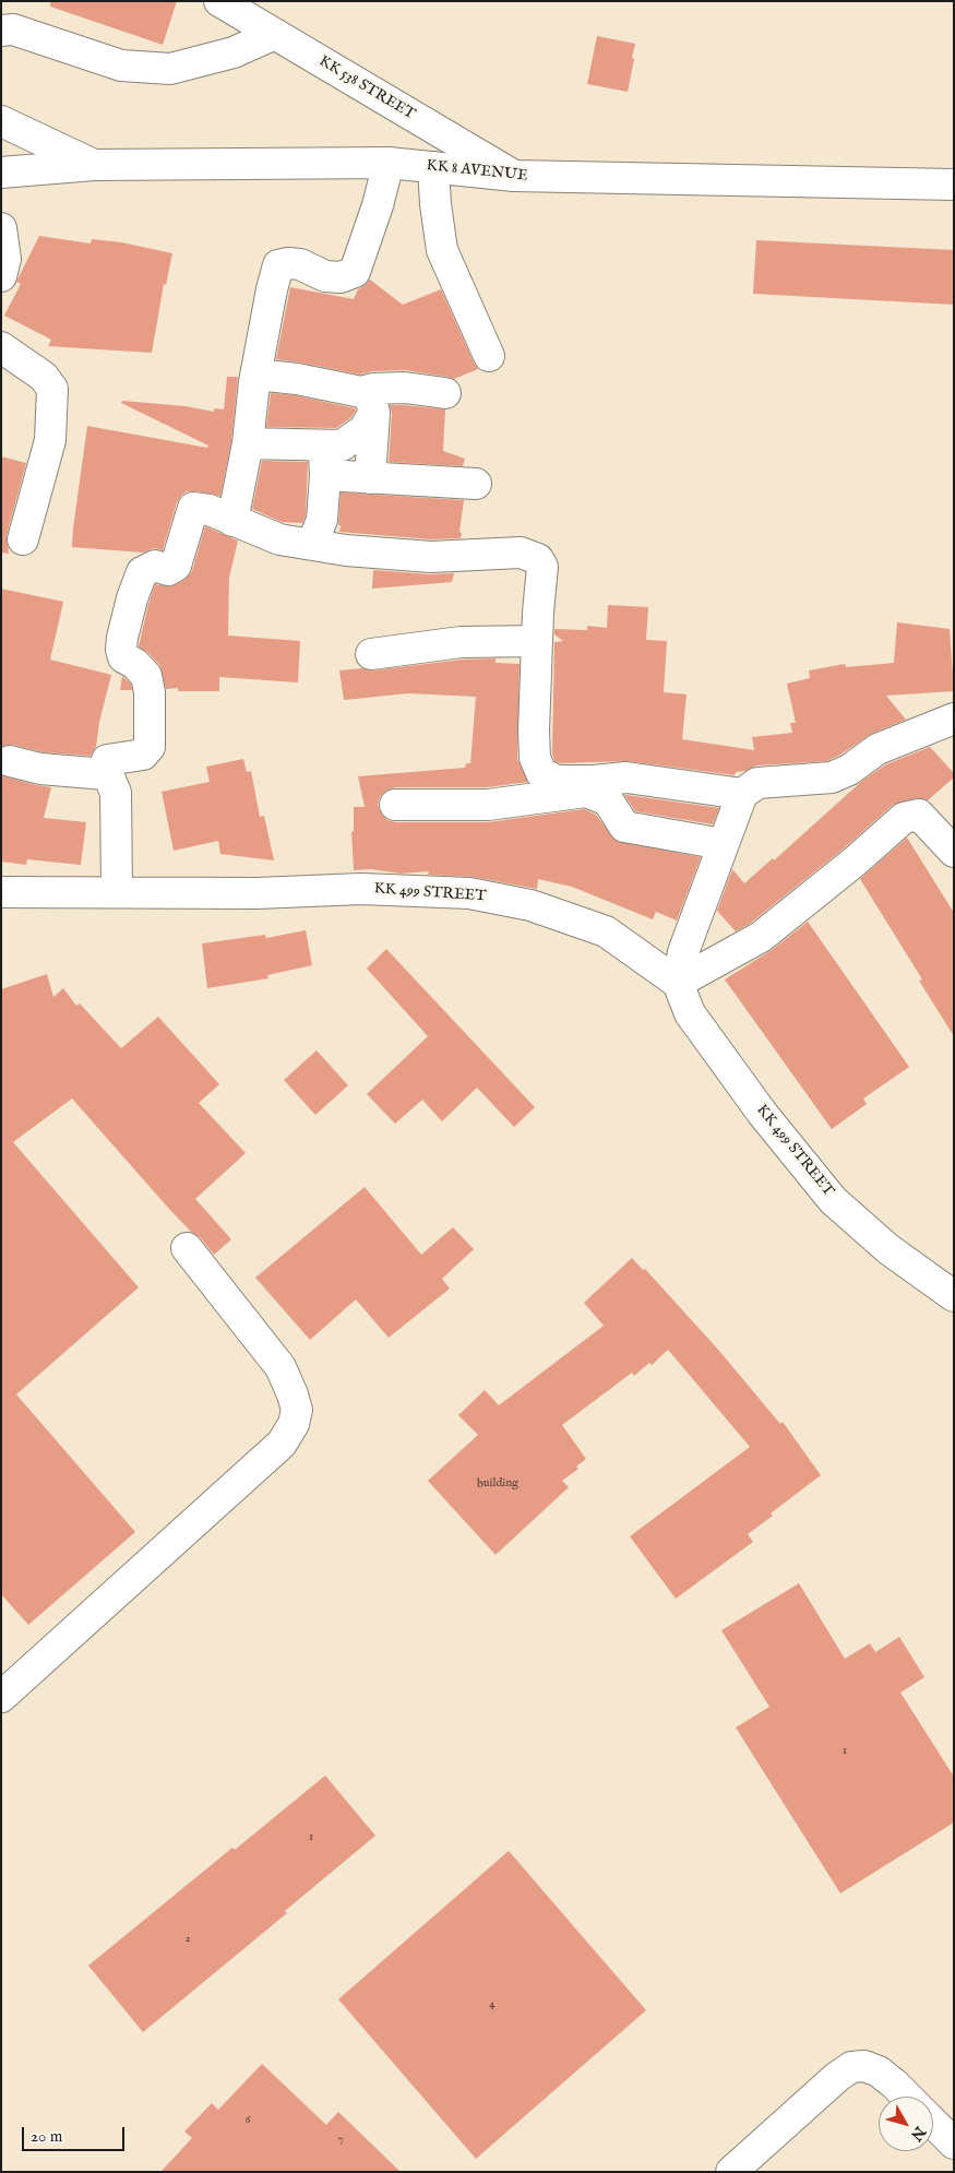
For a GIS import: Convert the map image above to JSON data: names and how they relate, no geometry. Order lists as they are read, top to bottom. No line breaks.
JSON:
{"streets":{"street":["KK 538 STREET","KK 8 AVENUE","KK 499 STREET"]},"crossings":[["KK 538 STREET","KK 8 AVENUE"]],"house_numbers":["building","1","1","2","4","6","7"],"scale_bar":"20 m","north":"bottom right"}
